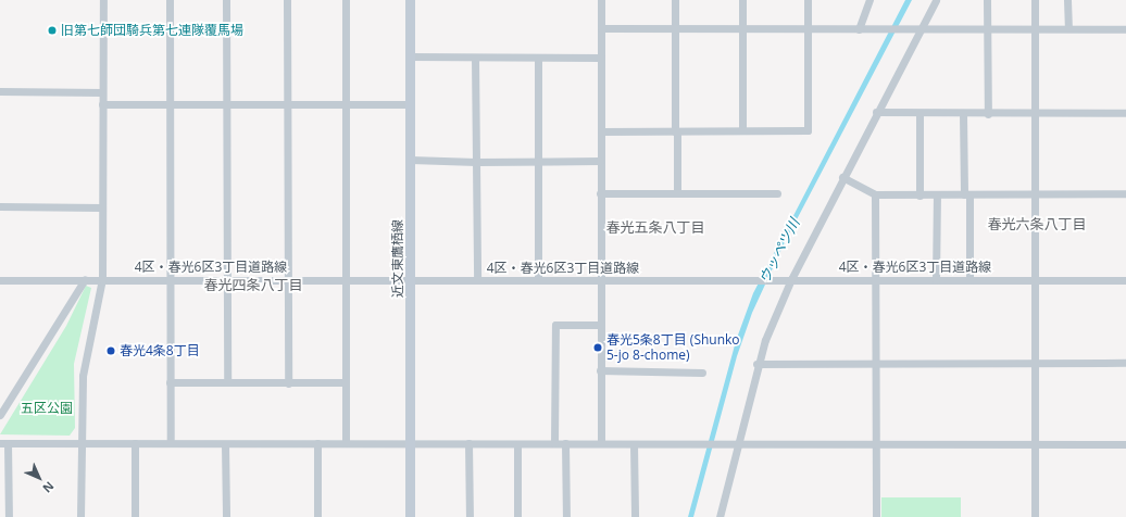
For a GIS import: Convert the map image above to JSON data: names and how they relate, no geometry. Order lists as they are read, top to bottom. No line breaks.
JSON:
{"streets":{"street":["近文東鷹栖線","4区・春光6区3丁目道路線"]},"crossings":[["近文東鷹栖線","4区・春光6区3丁目道路線"]],"districts":["春光六条八丁目","春光五条八丁目","春光四条八丁目"],"water":["ウッペツ川"],"parks":["五区公園"],"places":["旧第七師団騎兵第七連隊覆馬場","春光5条8丁目 (Shunko 5-jo 8-chome)","春光4条8丁目"],"north":"bottom right"}
